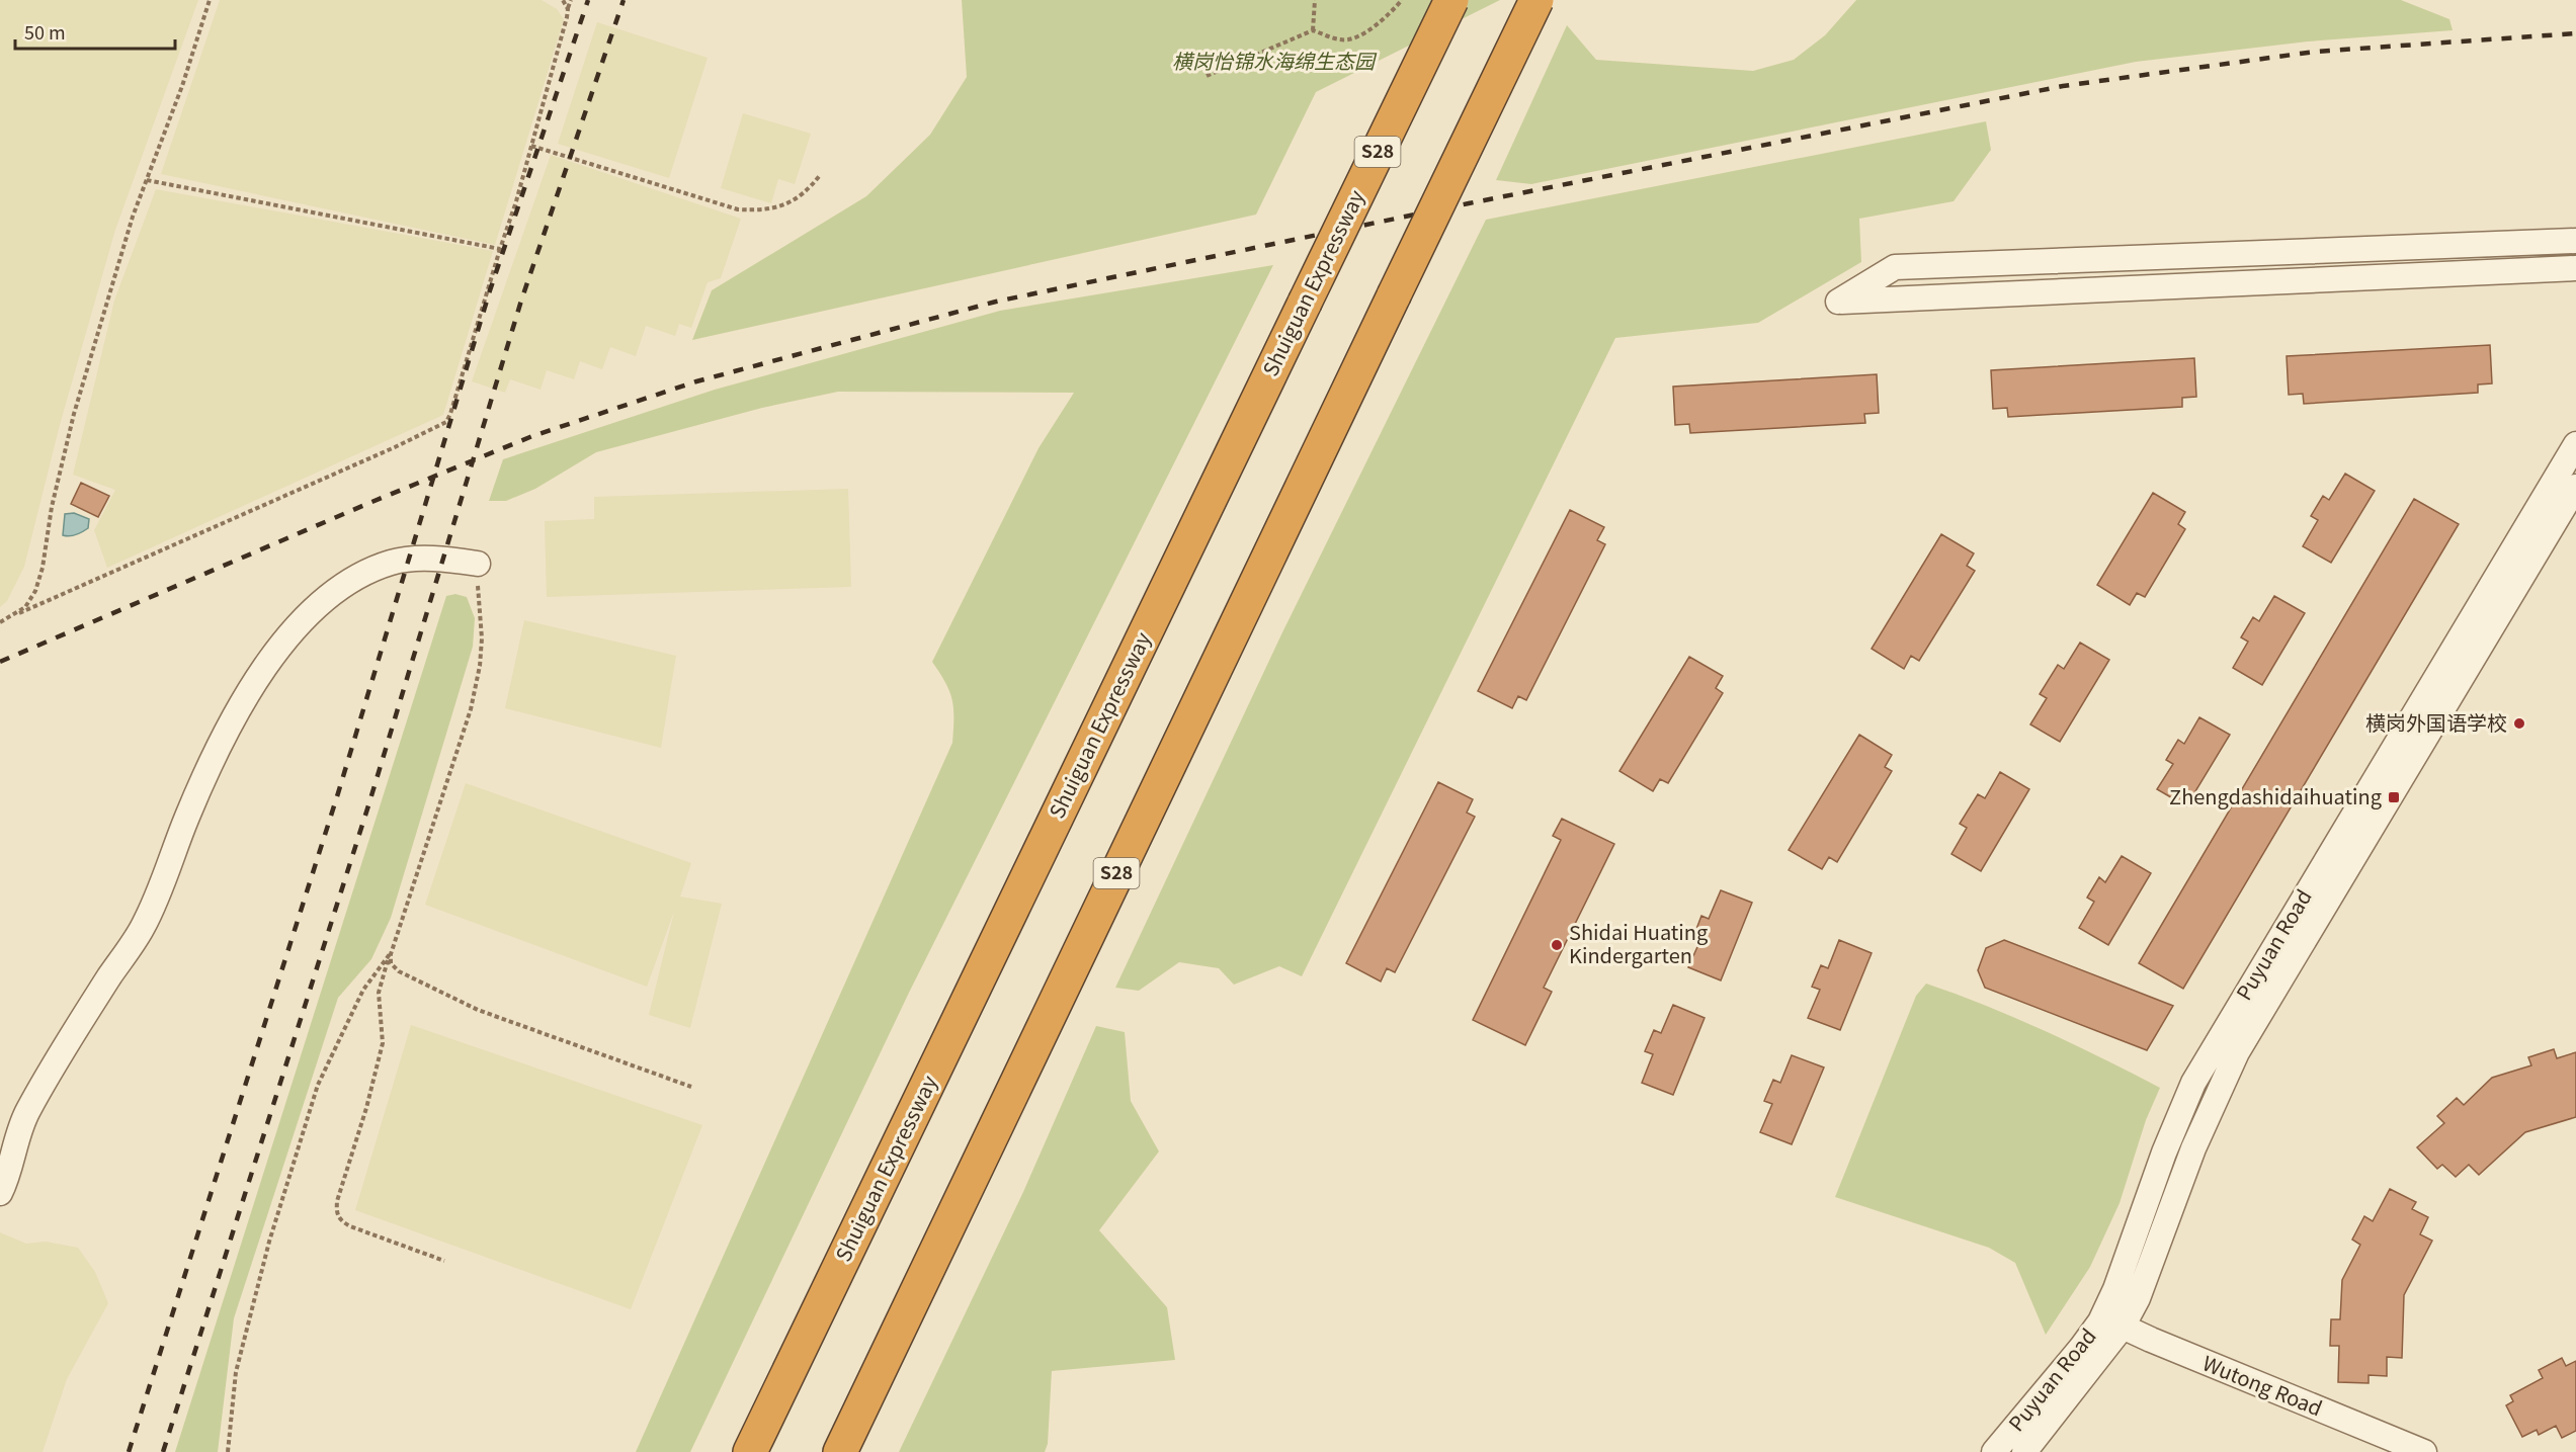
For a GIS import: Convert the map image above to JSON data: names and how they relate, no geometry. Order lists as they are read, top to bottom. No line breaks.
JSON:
{"streets":{"highway":["S28","Shuiguan Expressway"],"street":["Puyuan Road","Wutong Road"]},"crossings":[["Puyuan Road","Wutong Road"]],"parks":["横岗怡锦水海绵生态园"],"places":{"other":["横岗外国语学校","Shidai Huating Kindergarten"],"transit":["Zhengdashidaihuating"]},"scale_bar":"50 m"}
